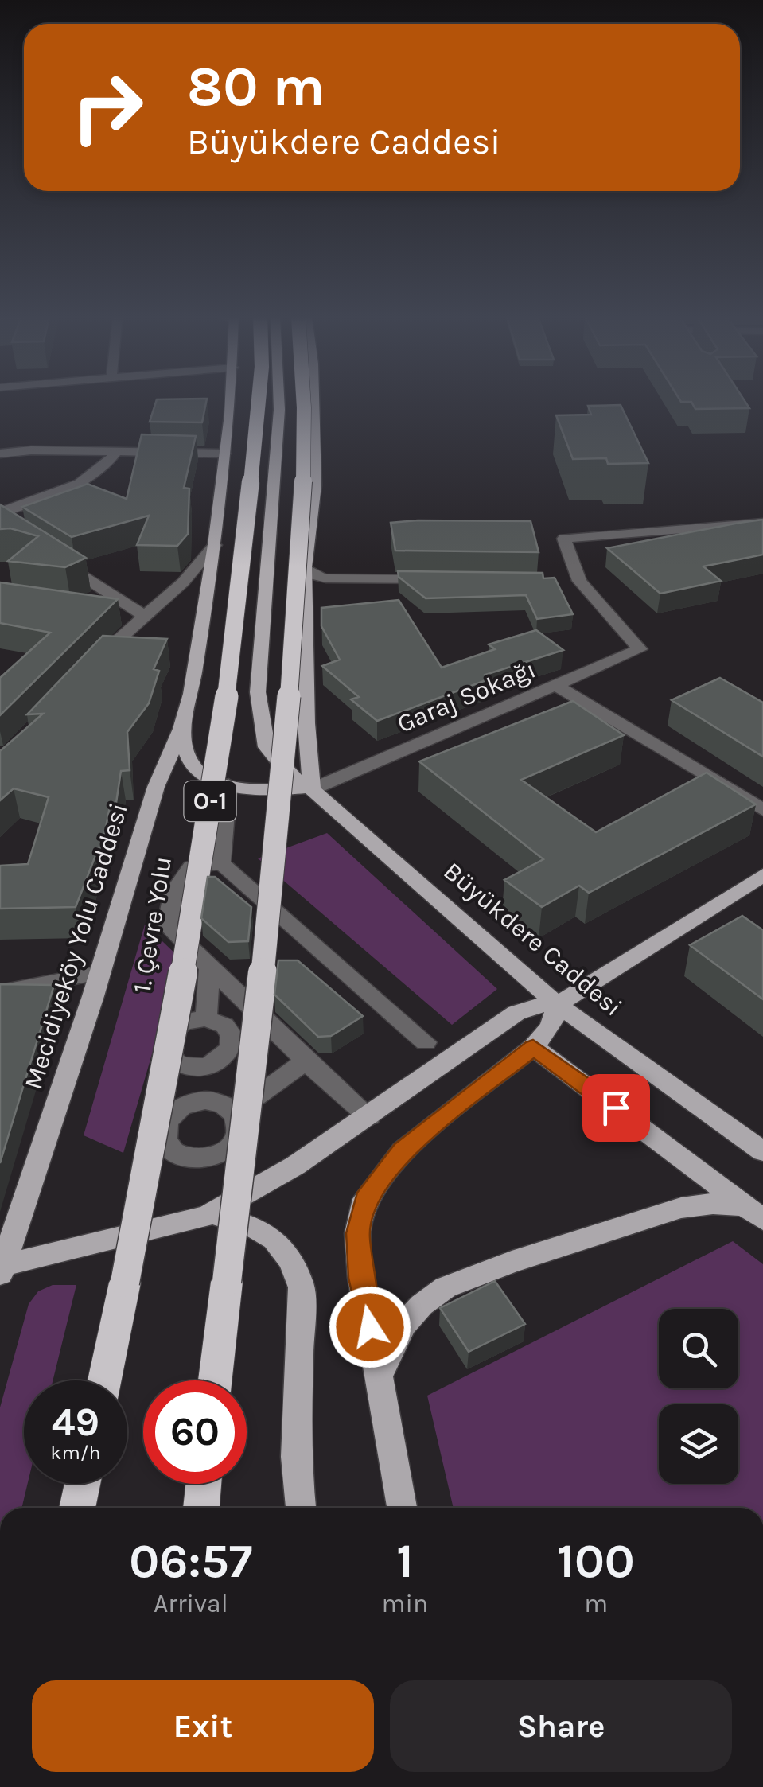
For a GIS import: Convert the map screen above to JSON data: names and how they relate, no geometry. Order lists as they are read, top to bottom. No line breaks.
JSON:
{"streets":{"highway":["O-1","1. Çevre Yolu"],"main road":["Büyükdere Caddesi","Mecidiyeköy Yolu Caddesi"],"street":["Garaj Sokağı"]},"crossings":[["Garaj Sokağı","Büyükdere Caddesi"]],"page":{"turn":["80 m","Büyükdere Caddesi"],"speed":"49 km/h","limit":"60","eta":["06:57","Arrival","1","min","100","m"],"buttons":["Exit","Share"]}}
